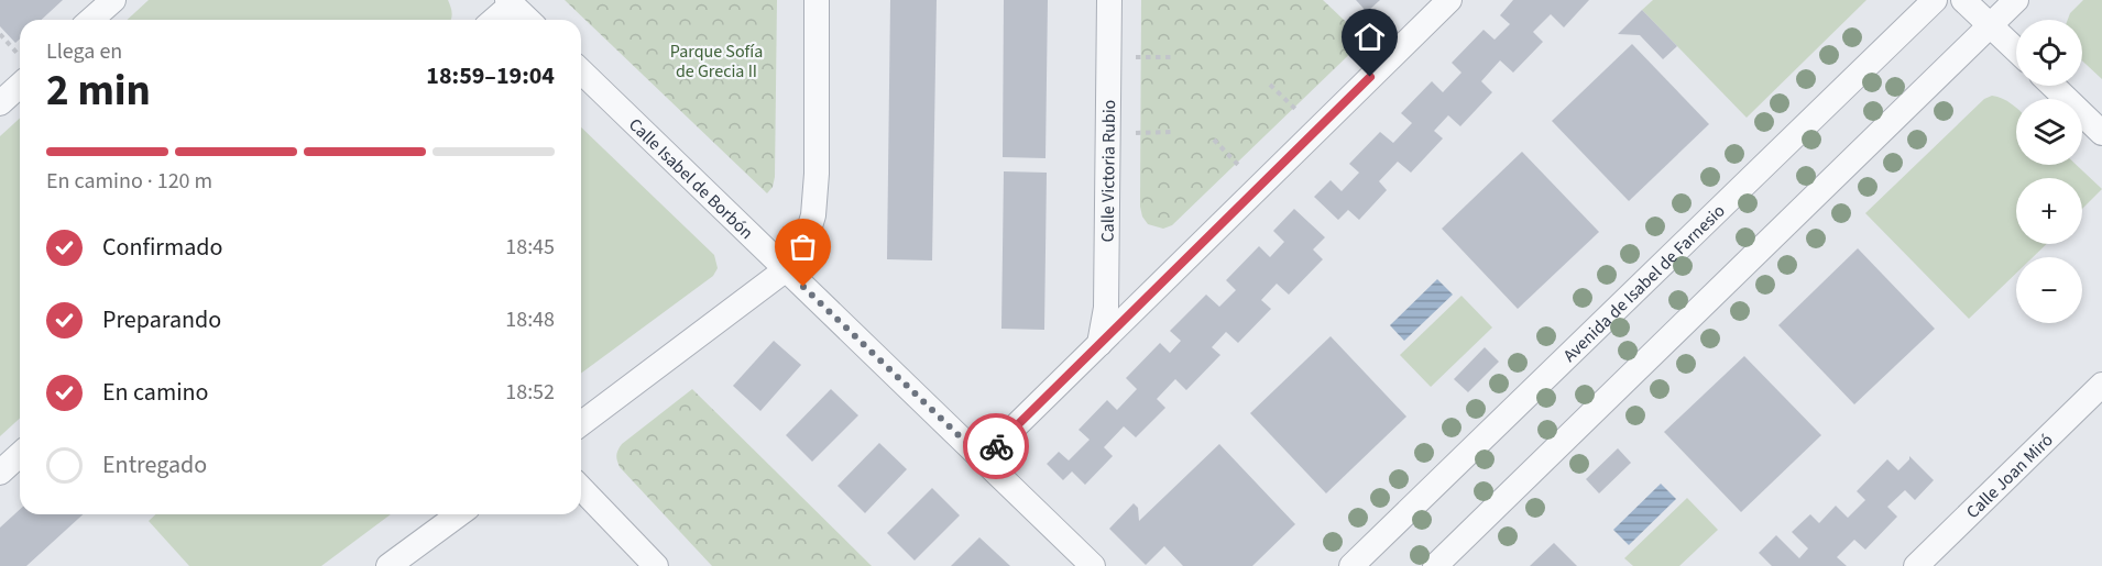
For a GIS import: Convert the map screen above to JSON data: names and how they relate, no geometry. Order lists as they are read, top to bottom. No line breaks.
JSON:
{"streets":{"street":["Calle Victoria Rubio","Calle Isabel de Borbón","Avenida de Isabel de Farnesio","Calle Joan Miró"]},"parks":["Parque Sofía de Grecia II"],"page":{"map_buttons":["+","−"],"heading":["2 min","Llega en","18:59–19:04"],"bar":"En camino · 120 m","list":[["Confirmado","18:45"],["Preparando","18:48"],["En camino","18:52"],"Entregado"]}}
